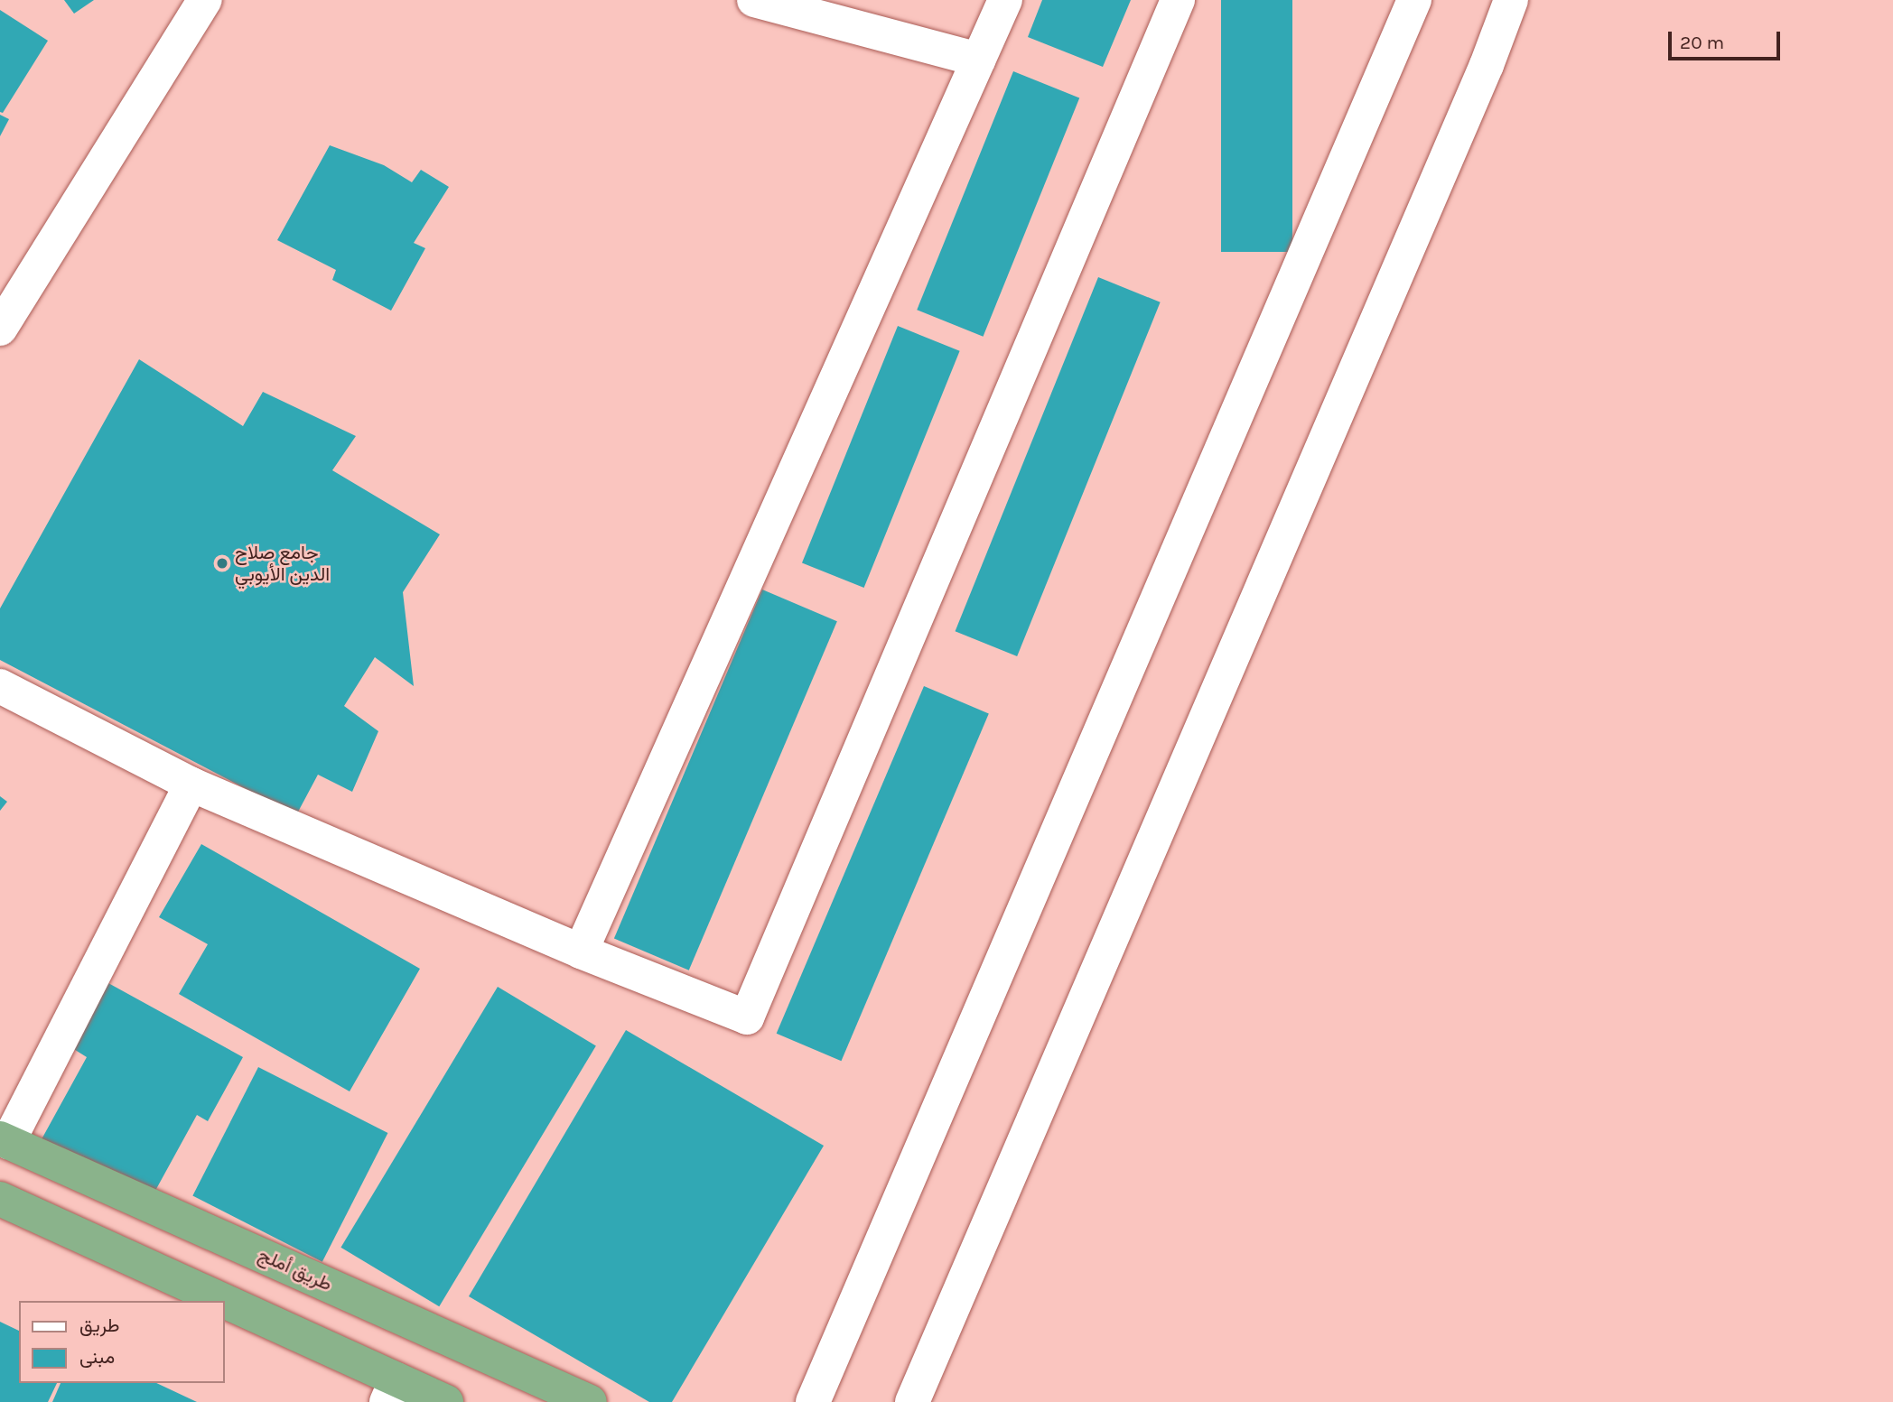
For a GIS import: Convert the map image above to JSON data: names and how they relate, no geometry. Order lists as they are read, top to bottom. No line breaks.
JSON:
{"streets":{"highway":["طريق أملج"]},"places":["جامع صلاح الدين الأيوبي"],"legend":["طريق","مبنى"],"scale_bar":"20 m"}
